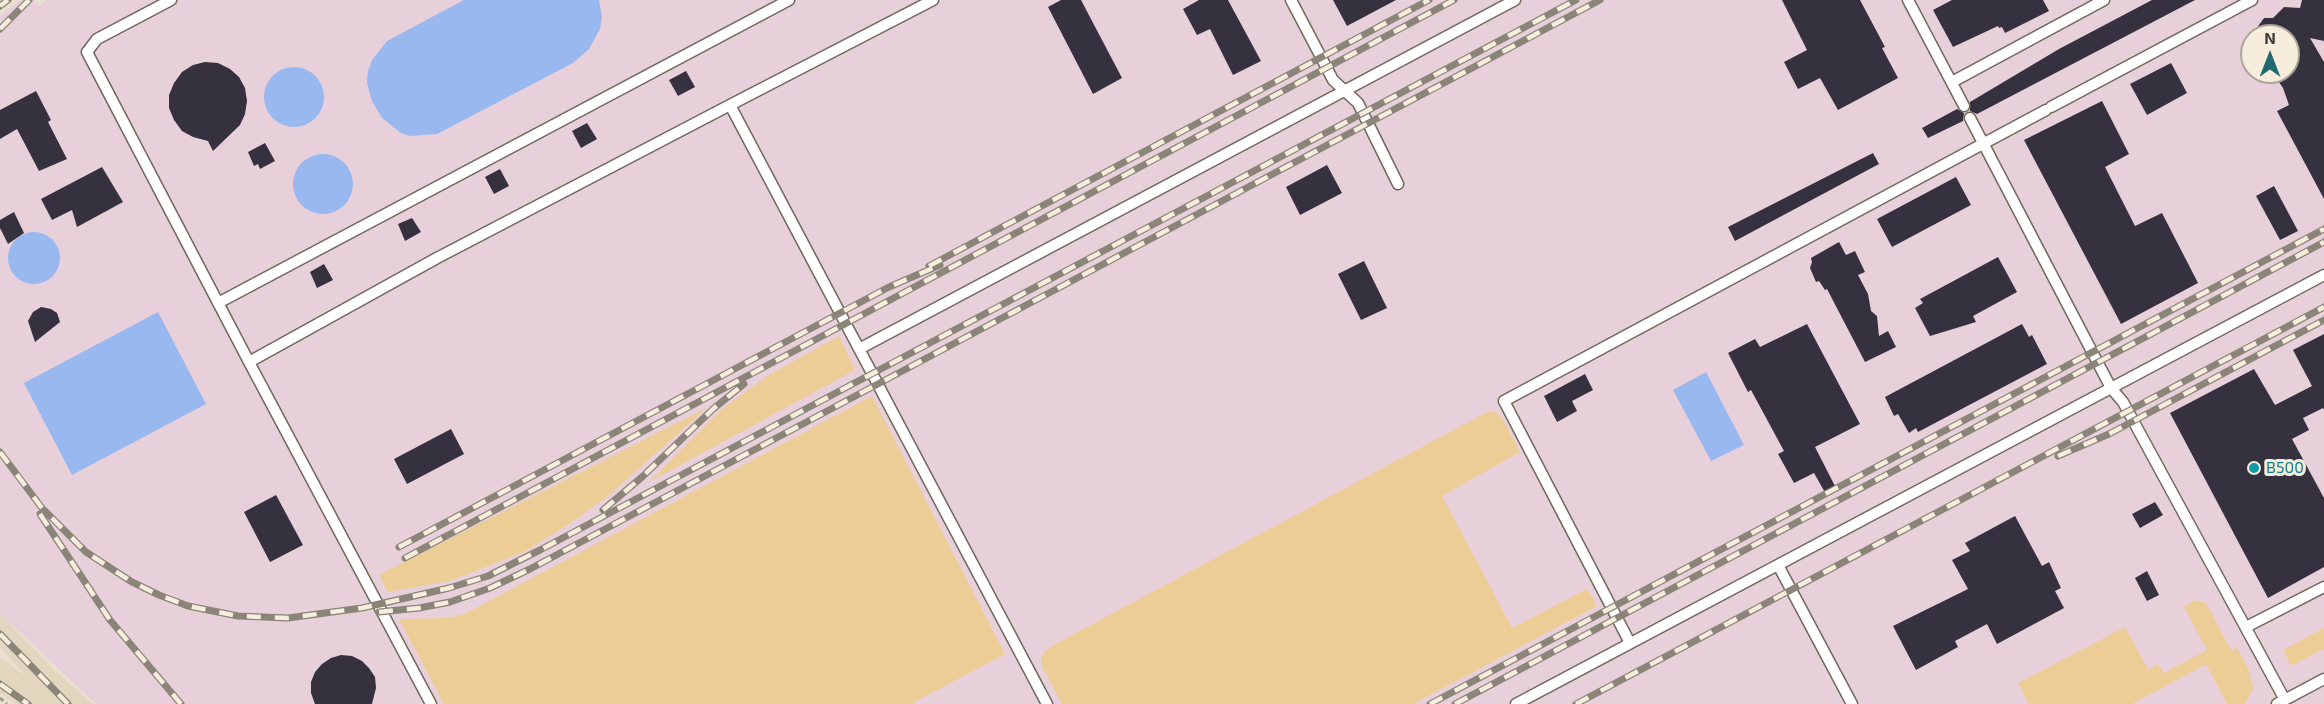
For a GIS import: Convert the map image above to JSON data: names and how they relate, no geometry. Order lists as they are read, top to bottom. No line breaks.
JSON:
{"places":["B500"],"north":"top"}
